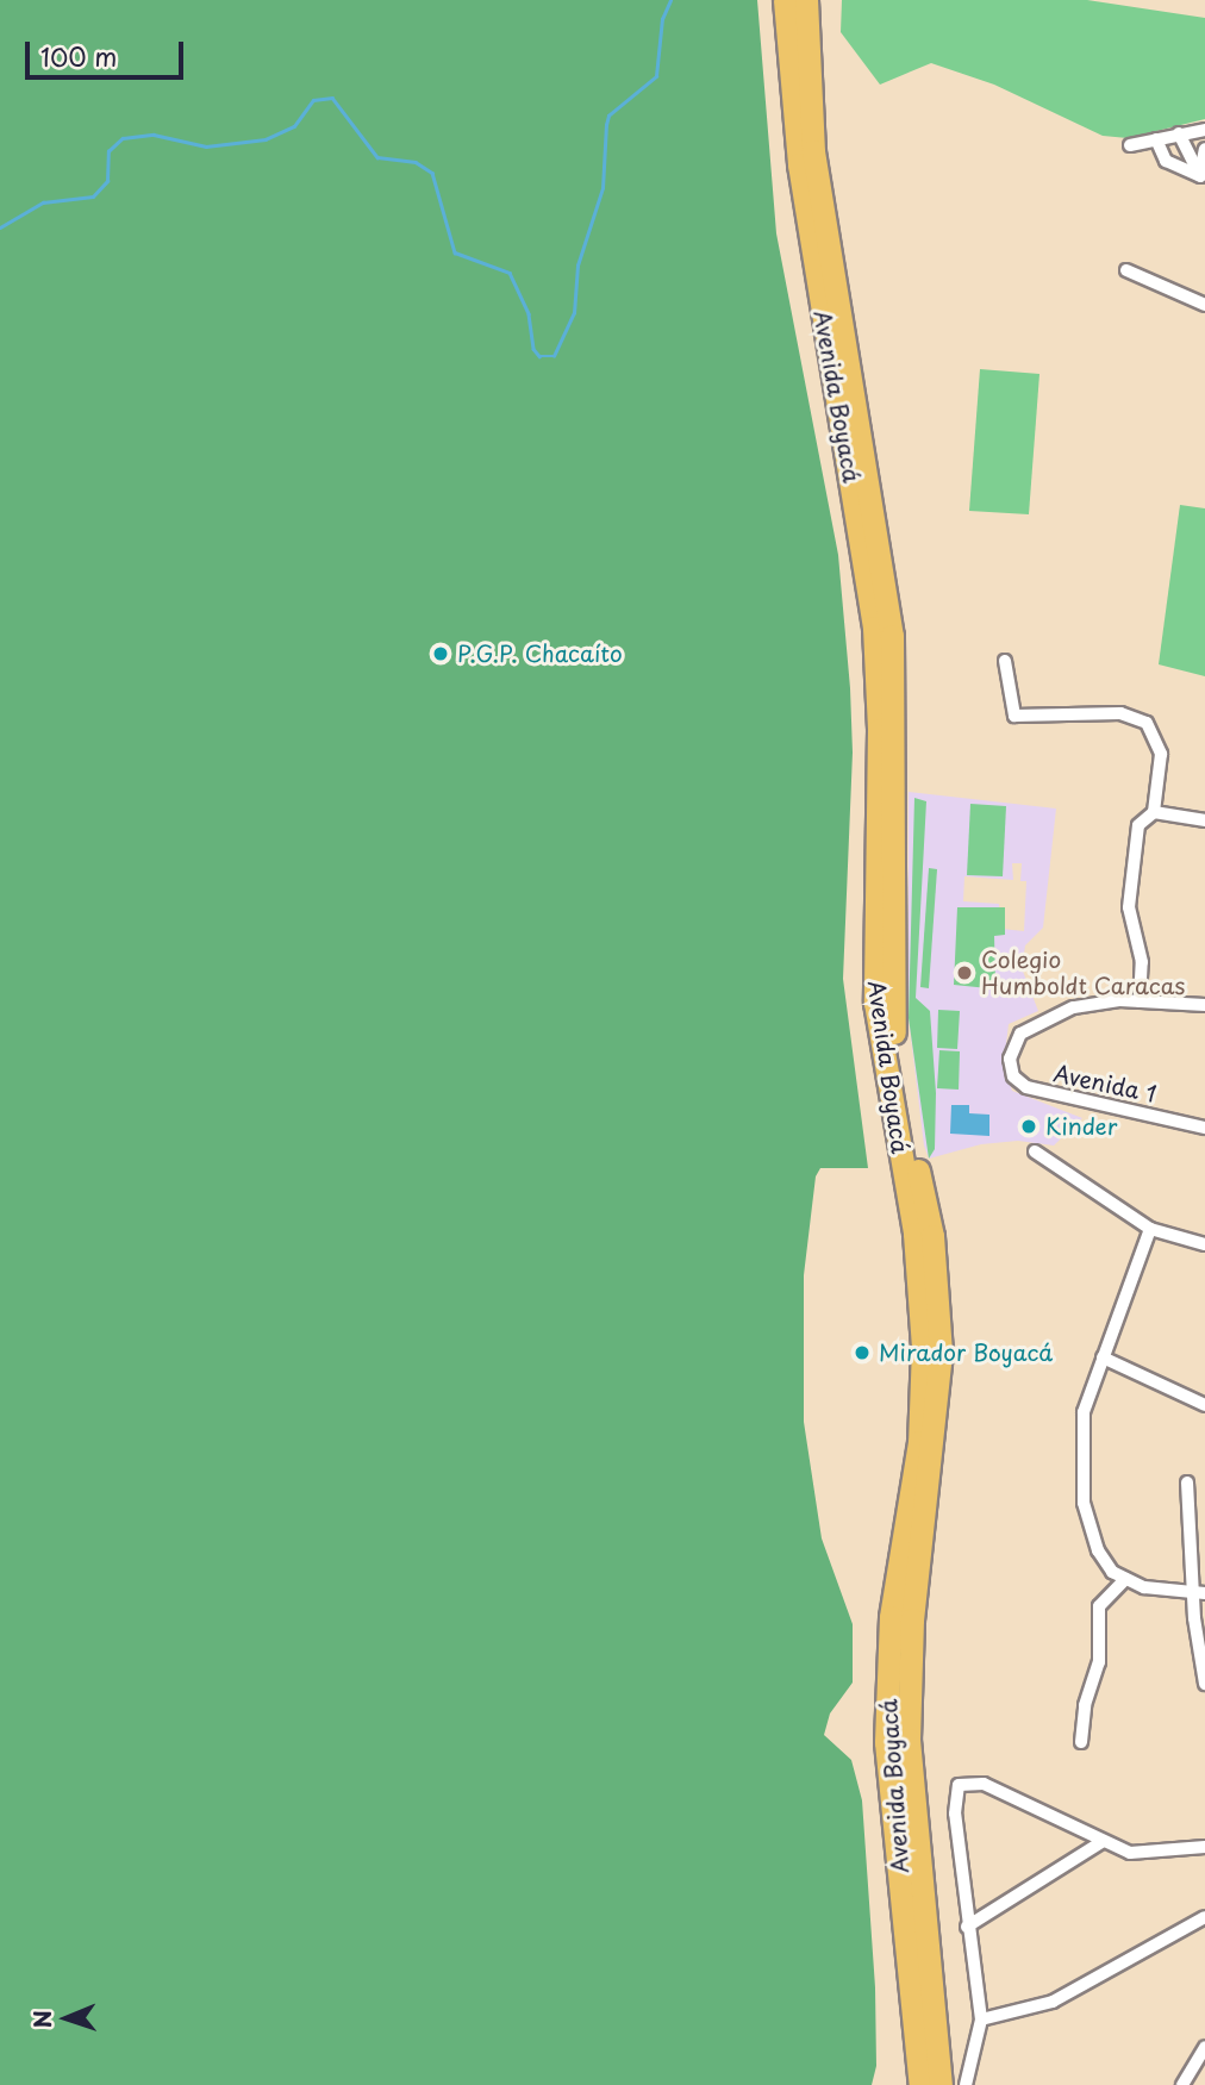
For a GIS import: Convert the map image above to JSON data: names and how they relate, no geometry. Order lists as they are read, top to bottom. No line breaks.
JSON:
{"streets":{"highway":["Avenida Boyacá"],"street":["Avenida 1"]},"places":["P.G.P. Chacaíto","Colegio Humboldt Caracas","Kinder","Mirador Boyacá"],"scale_bar":"100 m","north":"left"}
